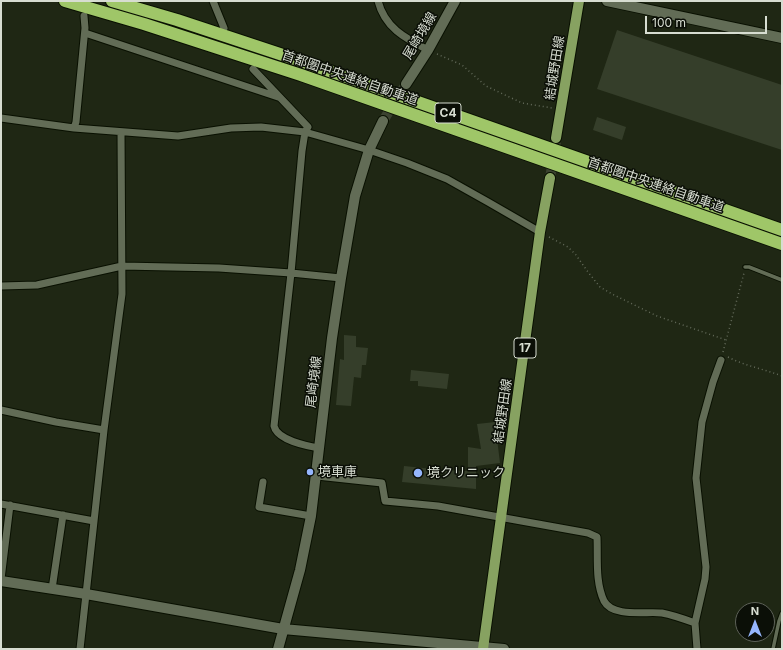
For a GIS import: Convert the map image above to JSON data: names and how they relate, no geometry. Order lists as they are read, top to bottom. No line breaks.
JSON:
{"streets":{"highway":["首都圏中央連絡自動車道","C4"],"main road":["結城野田線","17"],"street":["尾崎境線"]},"places":["境車庫","境クリニック"],"scale_bar":"100 m","north":"top"}
